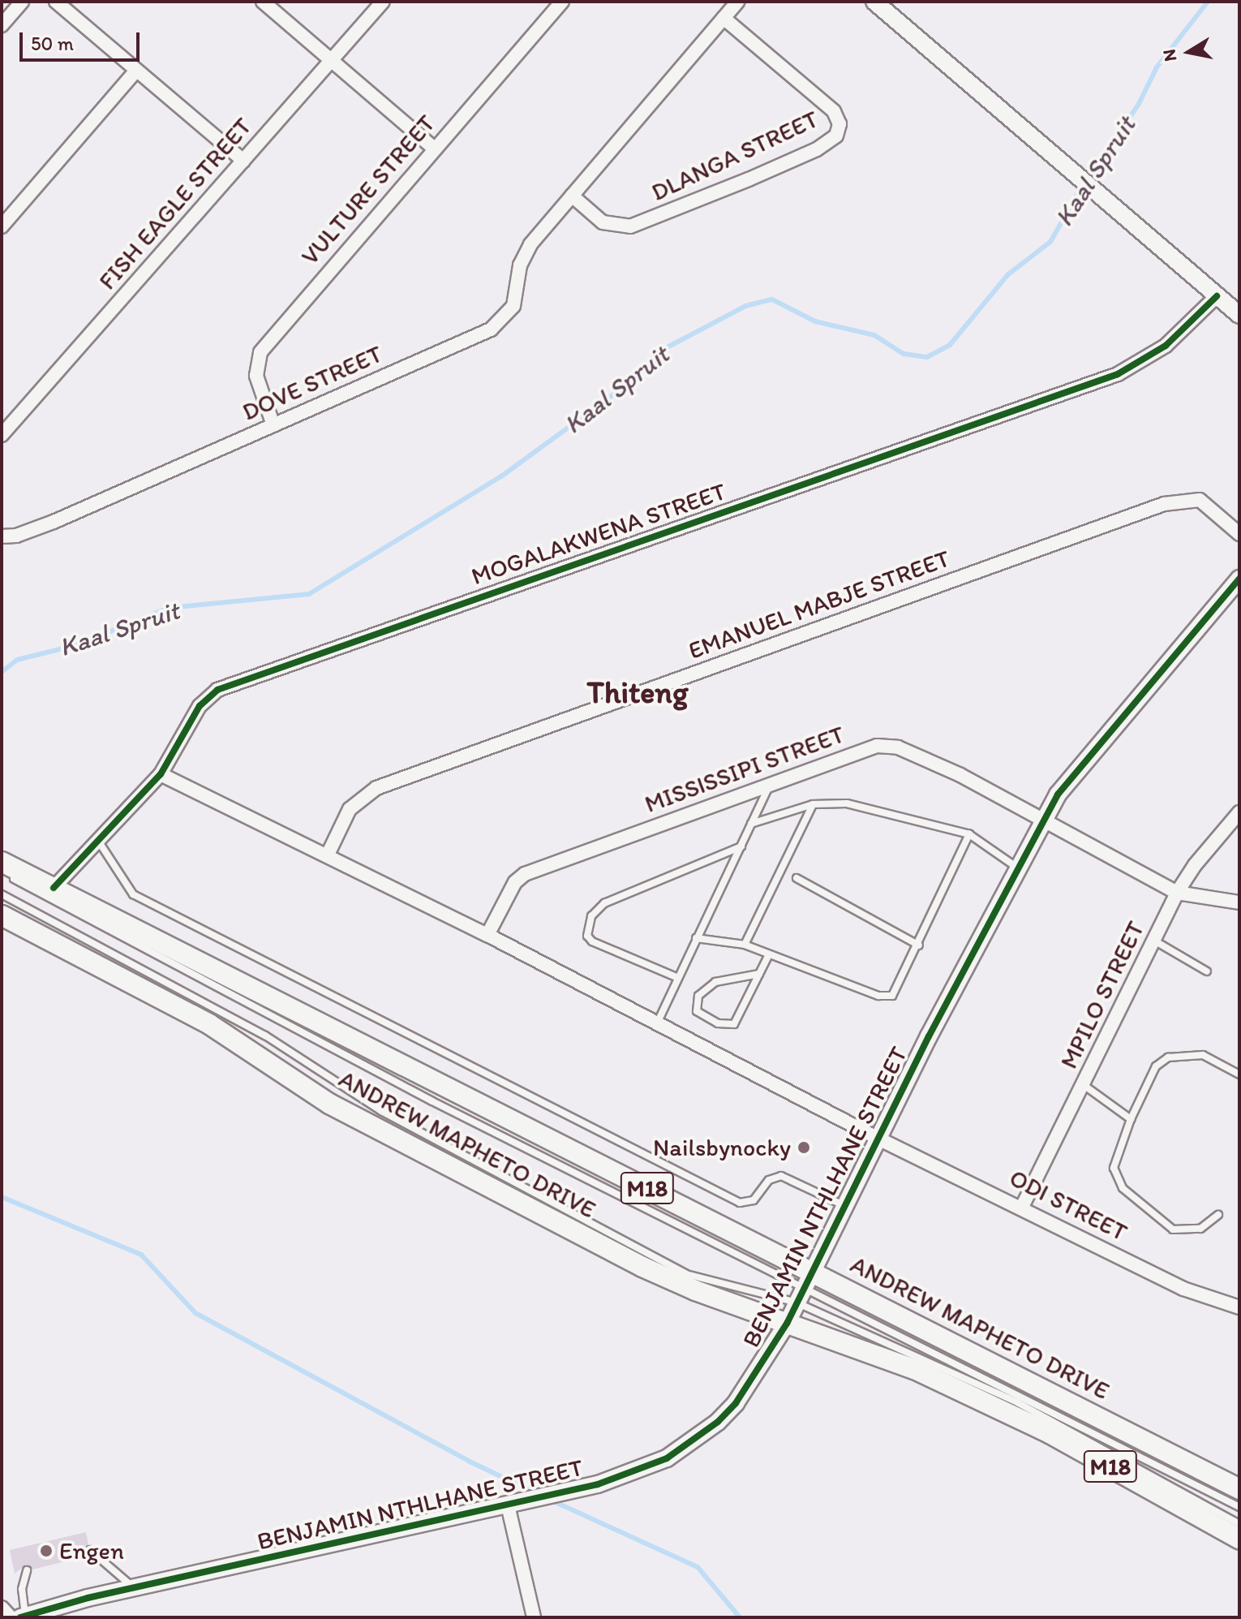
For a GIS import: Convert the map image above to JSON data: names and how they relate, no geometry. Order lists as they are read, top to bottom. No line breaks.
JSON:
{"streets":{"main road":["ANDREW MAPHETO DRIVE","M18"],"street":["DLANGA STREET","VULTURE STREET","FISH EAGLE STREET","DOVE STREET","MOGALAKWENA STREET","EMANUEL MABJE STREET","MISSISSIPI STREET","MPILO STREET","BENJAMIN NTHLHANE STREET","ODI STREET"]},"crossings":[["DLANGA STREET","DOVE STREET"],["VULTURE STREET","DOVE STREET"],["MOGALAKWENA STREET","ANDREW MAPHETO DRIVE"],["MOGALAKWENA STREET","ODI STREET"],["EMANUEL MABJE STREET","ODI STREET"],["MISSISSIPI STREET","MPILO STREET"],["MISSISSIPI STREET","BENJAMIN NTHLHANE STREET"],["MISSISSIPI STREET","ODI STREET"],["MPILO STREET","ODI STREET"],["ANDREW MAPHETO DRIVE","BENJAMIN NTHLHANE STREET"],["BENJAMIN NTHLHANE STREET","ODI STREET"]],"districts":["Thiteng"],"water":["Kaal Spruit"],"places":["Nailsbynocky","Engen"],"scale_bar":"50 m","north":"left"}
